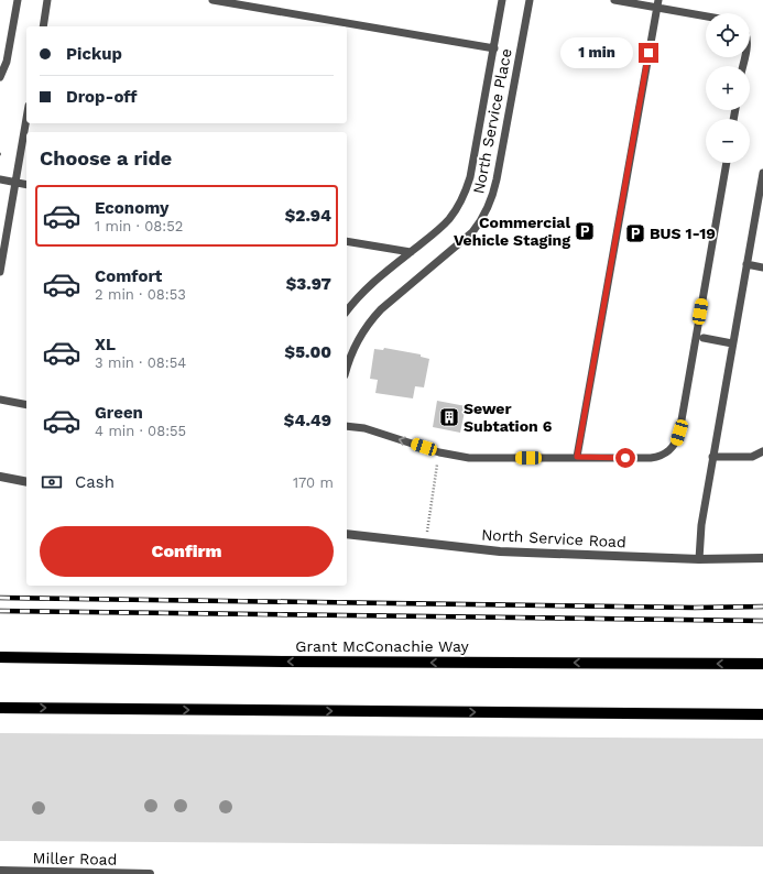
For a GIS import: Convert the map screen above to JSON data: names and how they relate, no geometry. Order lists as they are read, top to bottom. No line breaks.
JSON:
{"streets":{"main road":["Grant McConachie Way"],"street":["North Service Road","Miller Road"],"lane":["North Service Place"]},"places":{"parking":["Commercial Vehicle Staging","BUS 1-19"],"building":["Sewer Subtation 6"]},"page":{"map_buttons":["+","−"],"banner":["Pickup","Drop-off"],"bubble":"1 min","heading":"Choose a ride","list":[{"name":"Economy","note":"1 min · 08:52","value":"$2.94"},{"name":"Comfort","note":"2 min · 08:53","value":"$3.97"},{"name":"XL","note":"3 min · 08:54","value":"$5.00"},{"name":"Green","note":"4 min · 08:55","value":"$4.49"}],"pay":["Cash","170 m"],"buttons":"Confirm"}}
